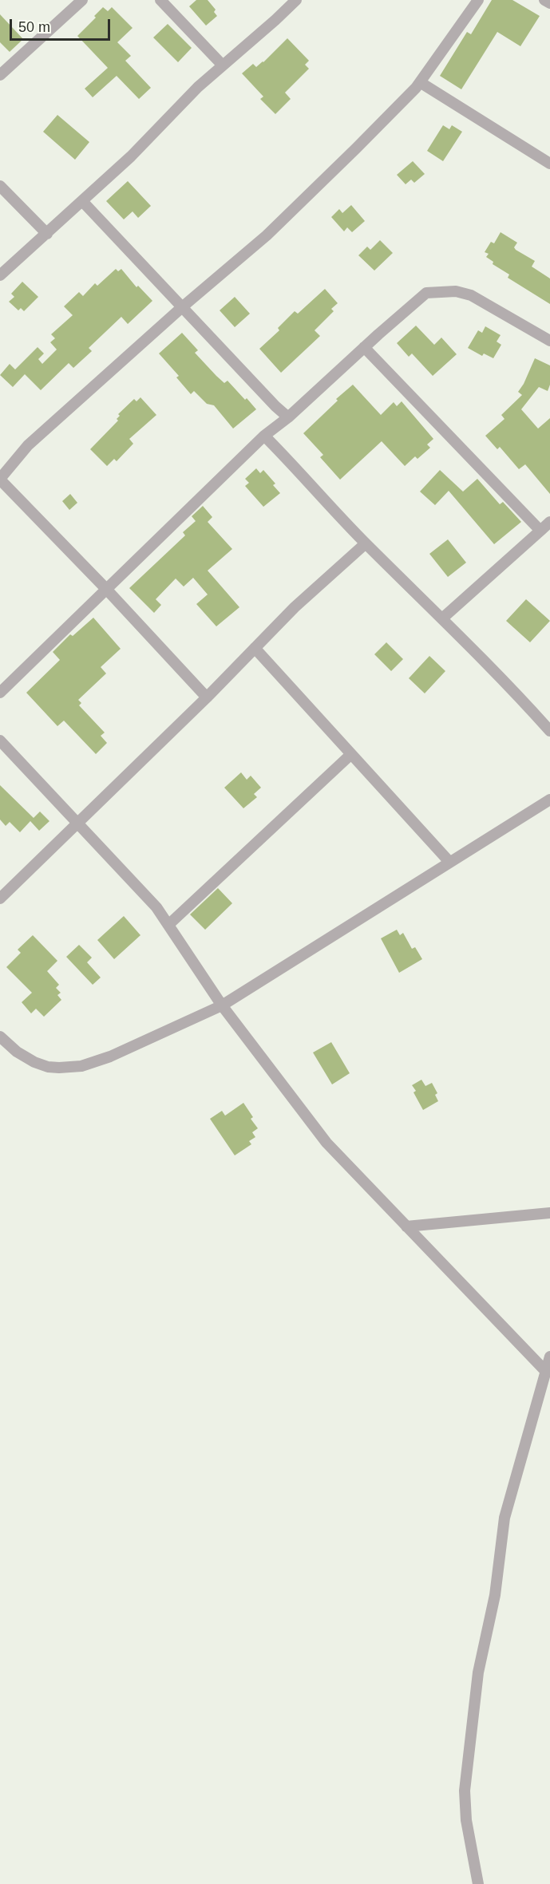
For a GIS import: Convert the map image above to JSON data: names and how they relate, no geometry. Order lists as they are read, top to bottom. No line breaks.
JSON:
{"scale_bar":"50 m"}
